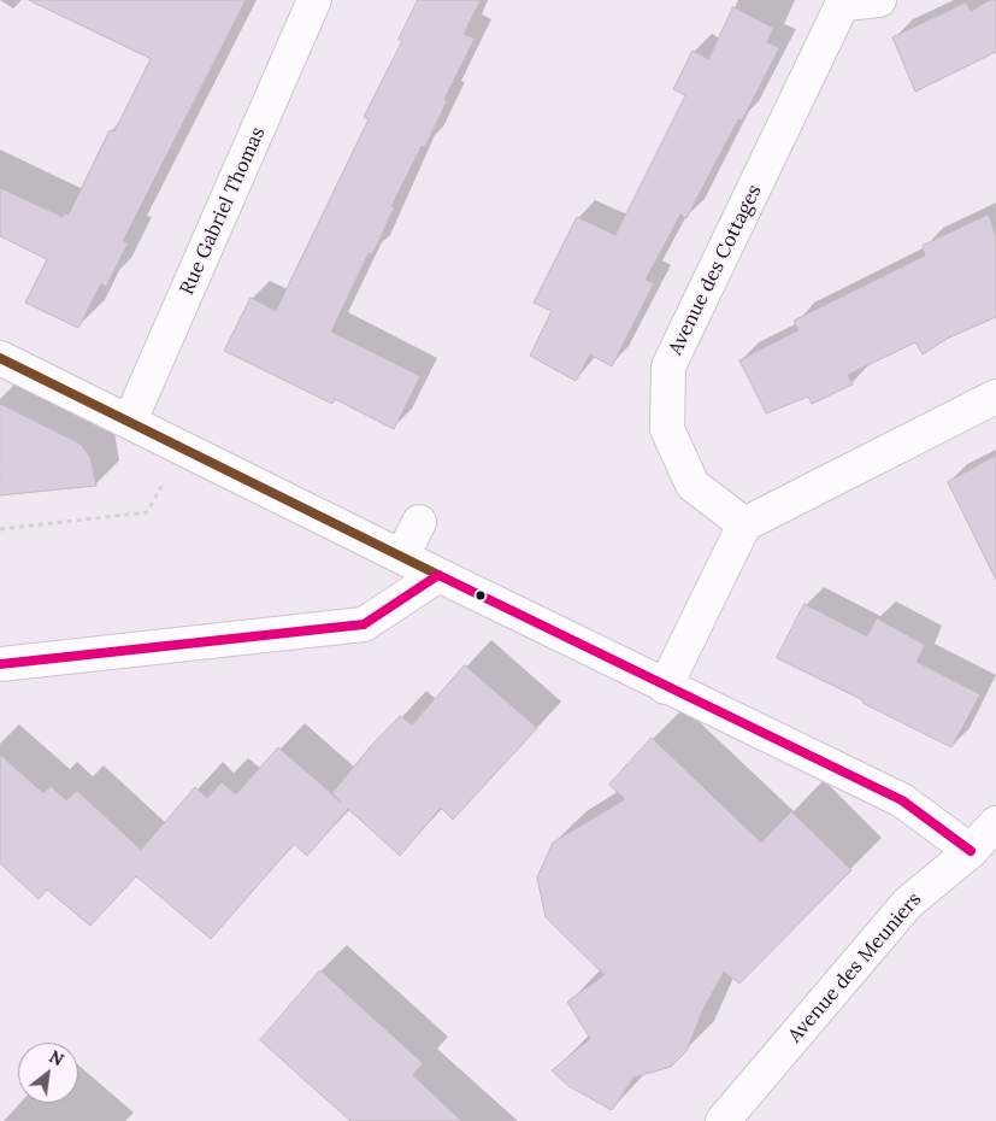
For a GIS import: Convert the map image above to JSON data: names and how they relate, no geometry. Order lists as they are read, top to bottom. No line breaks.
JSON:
{"streets":{"street":["Rue Gabriel Thomas","Avenue des Cottages","Avenue des Meuniers"]},"north":"top right"}
